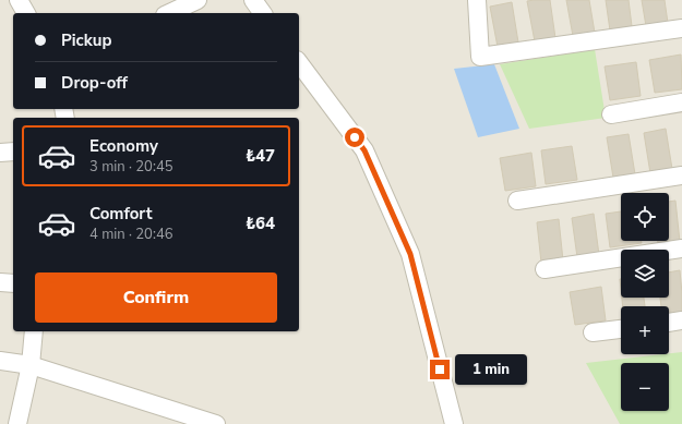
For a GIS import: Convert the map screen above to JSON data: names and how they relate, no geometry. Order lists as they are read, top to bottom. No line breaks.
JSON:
{"page":{"banner":["Pickup","Drop-off"],"list":[{"name":"Economy","note":"3 min · 20:45","value":"₺47"},{"name":"Comfort","note":"4 min · 20:46","value":"₺64"}],"map_buttons":["+","−"],"buttons":"Confirm","bubble":"1 min"}}
